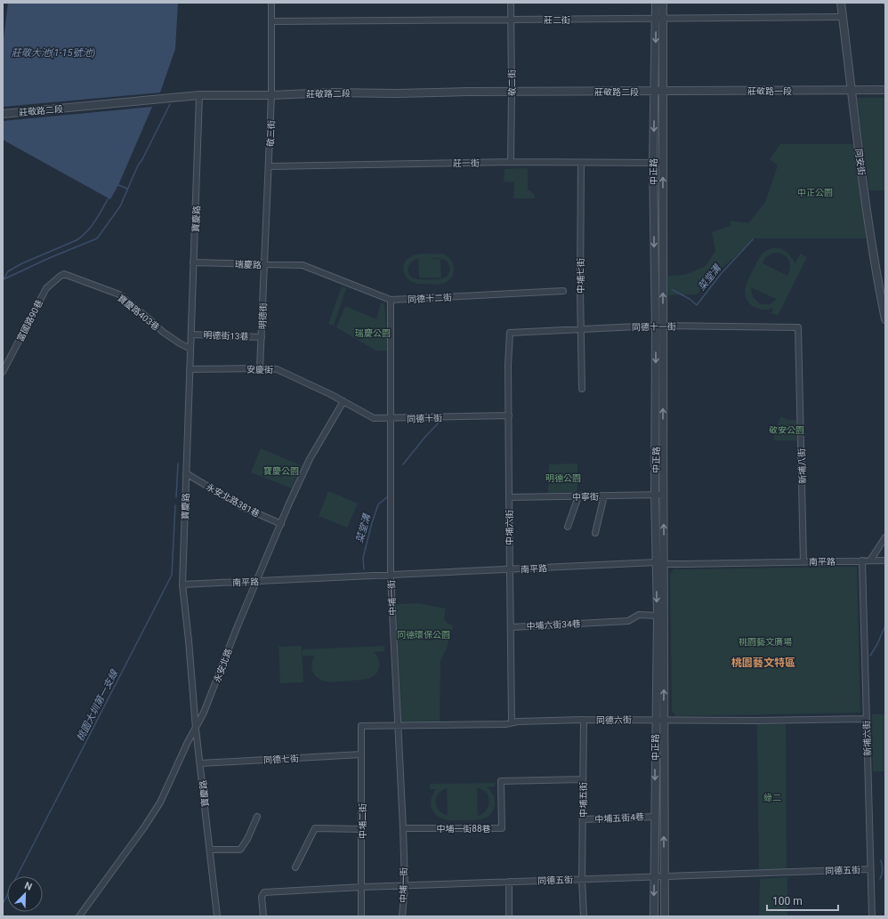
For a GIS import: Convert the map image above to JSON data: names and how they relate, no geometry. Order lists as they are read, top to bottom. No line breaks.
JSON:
{"streets":{"street":["莊二街","敬二街","莊敬路一段","莊敬路二段","敬三街","同安街","莊一街","中正路","寶慶路","瑞慶路","中埔七街","同德十二街","寶慶路403巷","明德街","富國路90巷","同德十一街","明德街13巷","安慶街","同德十街","新埔八街","中寧街","永安北路381巷","中埔六街","南平路","中埔一街","中埔六街34巷","永安北路","同德六街","新埔六街","同德七街","中埔五街","中埔五街4巷","中埔二街","中埔一街88巷","同德五街"]},"crossings":[["莊二街","敬二街"],["莊二街","敬三街"],["莊二街","同安街"],["莊二街","中正路"],["敬二街","莊敬路二段"],["敬二街","莊一街"],["莊敬路一段","莊敬路二段"],["莊敬路一段","同安街"],["莊敬路一段","中正路"],["莊敬路二段","敬三街"],["莊敬路二段","中正路"],["莊敬路二段","寶慶路"],["敬三街","莊一街"],["敬三街","瑞慶路"],["敬三街","明德街"],["莊一街","中正路"],["莊一街","中埔七街"],["中正路","同德十一街"],["中正路","中寧街"],["中正路","南平路"],["中正路","中埔六街34巷"],["中正路","同德六街"],["中正路","中埔五街4巷"],["中正路","同德五街"],["寶慶路","瑞慶路"],["寶慶路","寶慶路403巷"],["寶慶路","明德街13巷"],["寶慶路","安慶街"],["寶慶路","永安北路381巷"],["寶慶路","南平路"],["寶慶路","永安北路"],["寶慶路","同德七街"],["瑞慶路","同德十二街"],["瑞慶路","明德街"],["中埔七街","同德十一街"],["同德十二街","中埔一街"],["寶慶路403巷","富國路90巷"],["明德街","明德街13巷"],["明德街","安慶街"],["同德十一街","新埔八街"],["同德十一街","中埔六街"],["安慶街","同德十街"],["安慶街","永安北路"],["同德十街","中埔六街"],["同德十街","中埔一街"],["同德十街","永安北路"],["新埔八街","南平路"],["中寧街","中埔六街"],["永安北路381巷","永安北路"],["中埔六街","南平路"],["中埔六街","中埔六街34巷"],["中埔六街","同德六街"],["南平路","中埔一街"],["南平路","永安北路"],["南平路","新埔六街"],["中埔一街","同德六街"],["中埔一街","中埔一街88巷"],["中埔一街","同德五街"],["同德六街","新埔六街"],["同德六街","中埔五街"],["同德六街","中埔二街"],["新埔六街","同德五街"],["同德七街","中埔二街"],["中埔五街","中埔五街4巷"],["中埔五街","中埔一街88巷"],["中埔五街","同德五街"],["中埔二街","同德五街"]],"districts":["桃園藝文特區"],"water":["莊敬大池(1-15號池)","菜堂溝","桃園大圳第一支線"],"parks":["中正公園","瑞慶公園","敬安公園","寶慶公園","明德公園","同德環保公園","桃園藝文廣場","綠二"],"scale_bar":"100 m","north":"top right"}
